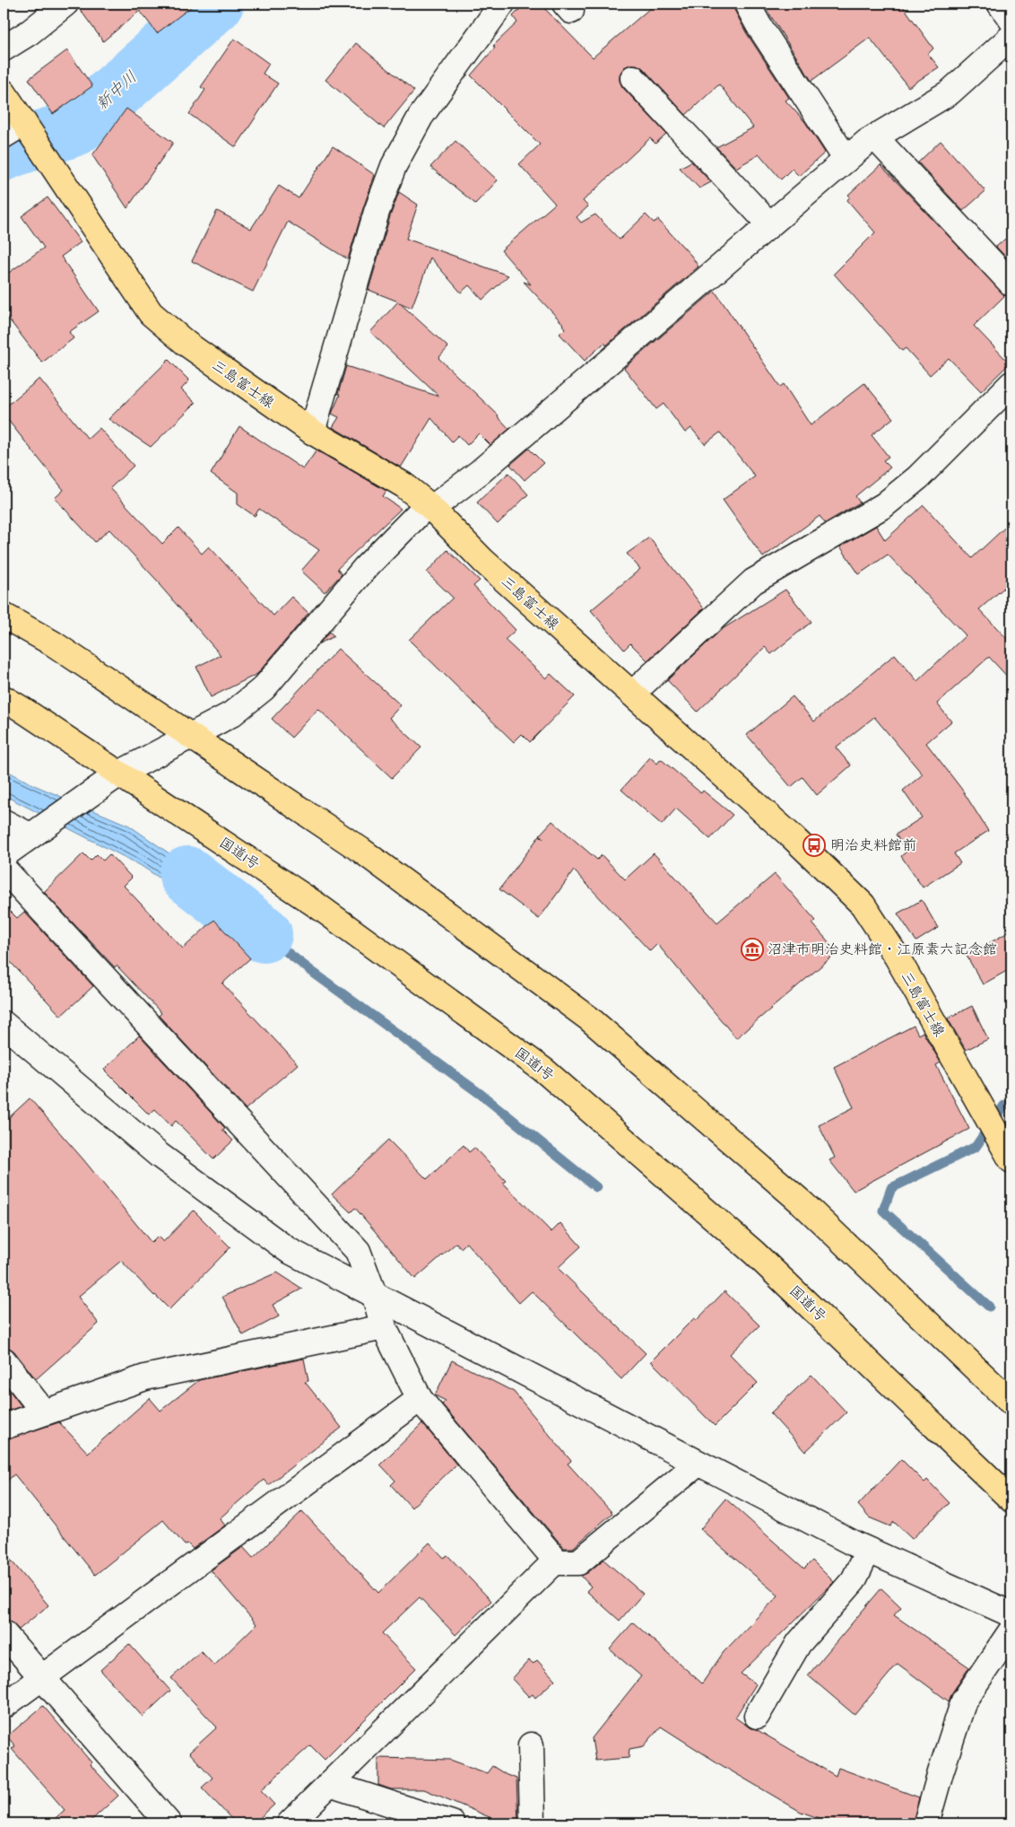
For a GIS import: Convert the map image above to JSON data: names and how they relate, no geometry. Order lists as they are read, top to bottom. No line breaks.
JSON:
{"streets":{"main road":["三島富士線","国道1号"]},"water":["新中川"],"places":{"bus stop":["明治史料館前"],"museum":["沼津市明治史料館・江原素六記念館"]}}
